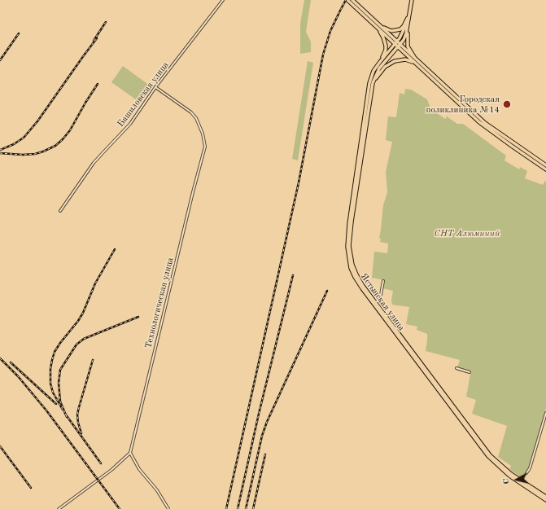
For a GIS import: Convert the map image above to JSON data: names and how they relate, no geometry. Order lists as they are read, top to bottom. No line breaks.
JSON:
{"streets":{"main road":["Ястынская улица"],"street":["Башиловская улица","Технологическая улица"]},"crossings":[["Башиловская улица","Технологическая улица"]],"parks":["СНТ Алюминий"],"places":["Городская поликлиника №14"],"north":"left"}
